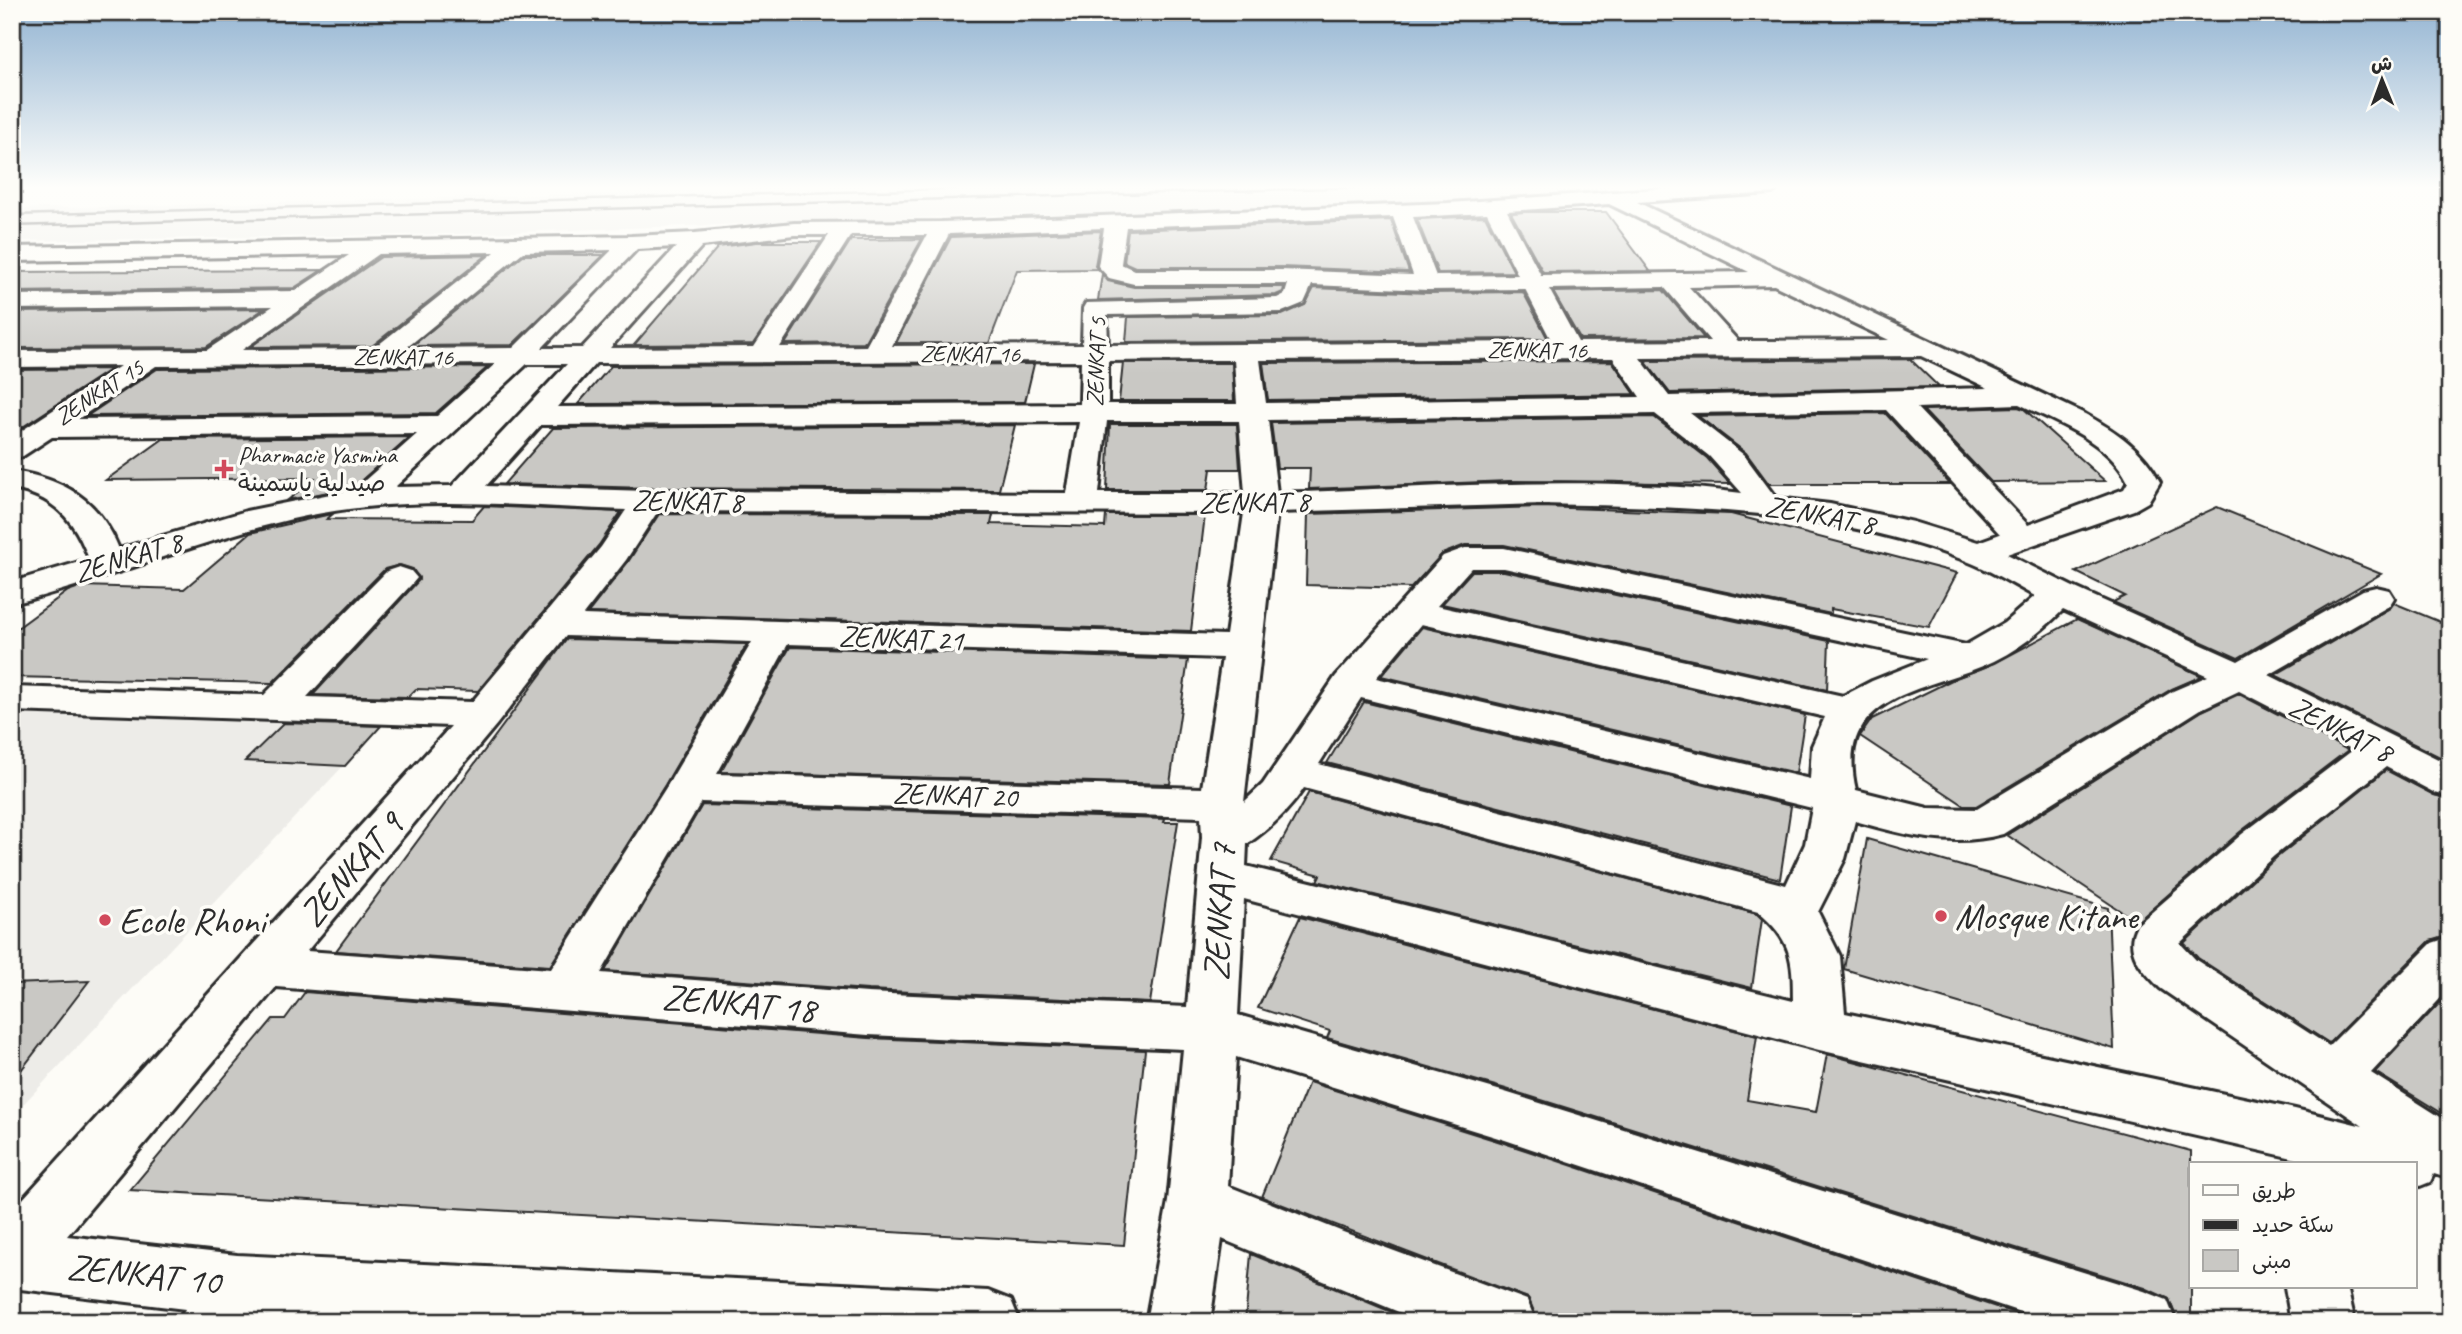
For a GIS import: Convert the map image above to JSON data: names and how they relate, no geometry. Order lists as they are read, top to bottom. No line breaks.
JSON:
{"streets":{"street":["ZENKAT 16","ZENKAT 5","ZENKAT 15","ZENKAT 8","ZENKAT 21","ZENKAT 20","ZENKAT 9","ZENKAT 7","ZENKAT 18","ZENKAT 10"]},"crossings":[["ZENKAT 16","ZENKAT 5"],["ZENKAT 16","ZENKAT 15"],["ZENKAT 16","ZENKAT 7"],["ZENKAT 5","ZENKAT 8"],["ZENKAT 8","ZENKAT 9"],["ZENKAT 8","ZENKAT 7"],["ZENKAT 21","ZENKAT 9"],["ZENKAT 21","ZENKAT 7"],["ZENKAT 20","ZENKAT 7"],["ZENKAT 9","ZENKAT 18"],["ZENKAT 9","ZENKAT 10"],["ZENKAT 7","ZENKAT 18"]],"places":{"health":["Pharmacie Yasmina صيدلية ياسمينة"],"other":["Mosque Kitane","Ecole Rhoni"]},"legend":["طريق","سكة حديد","مبنى"],"north":"top"}
